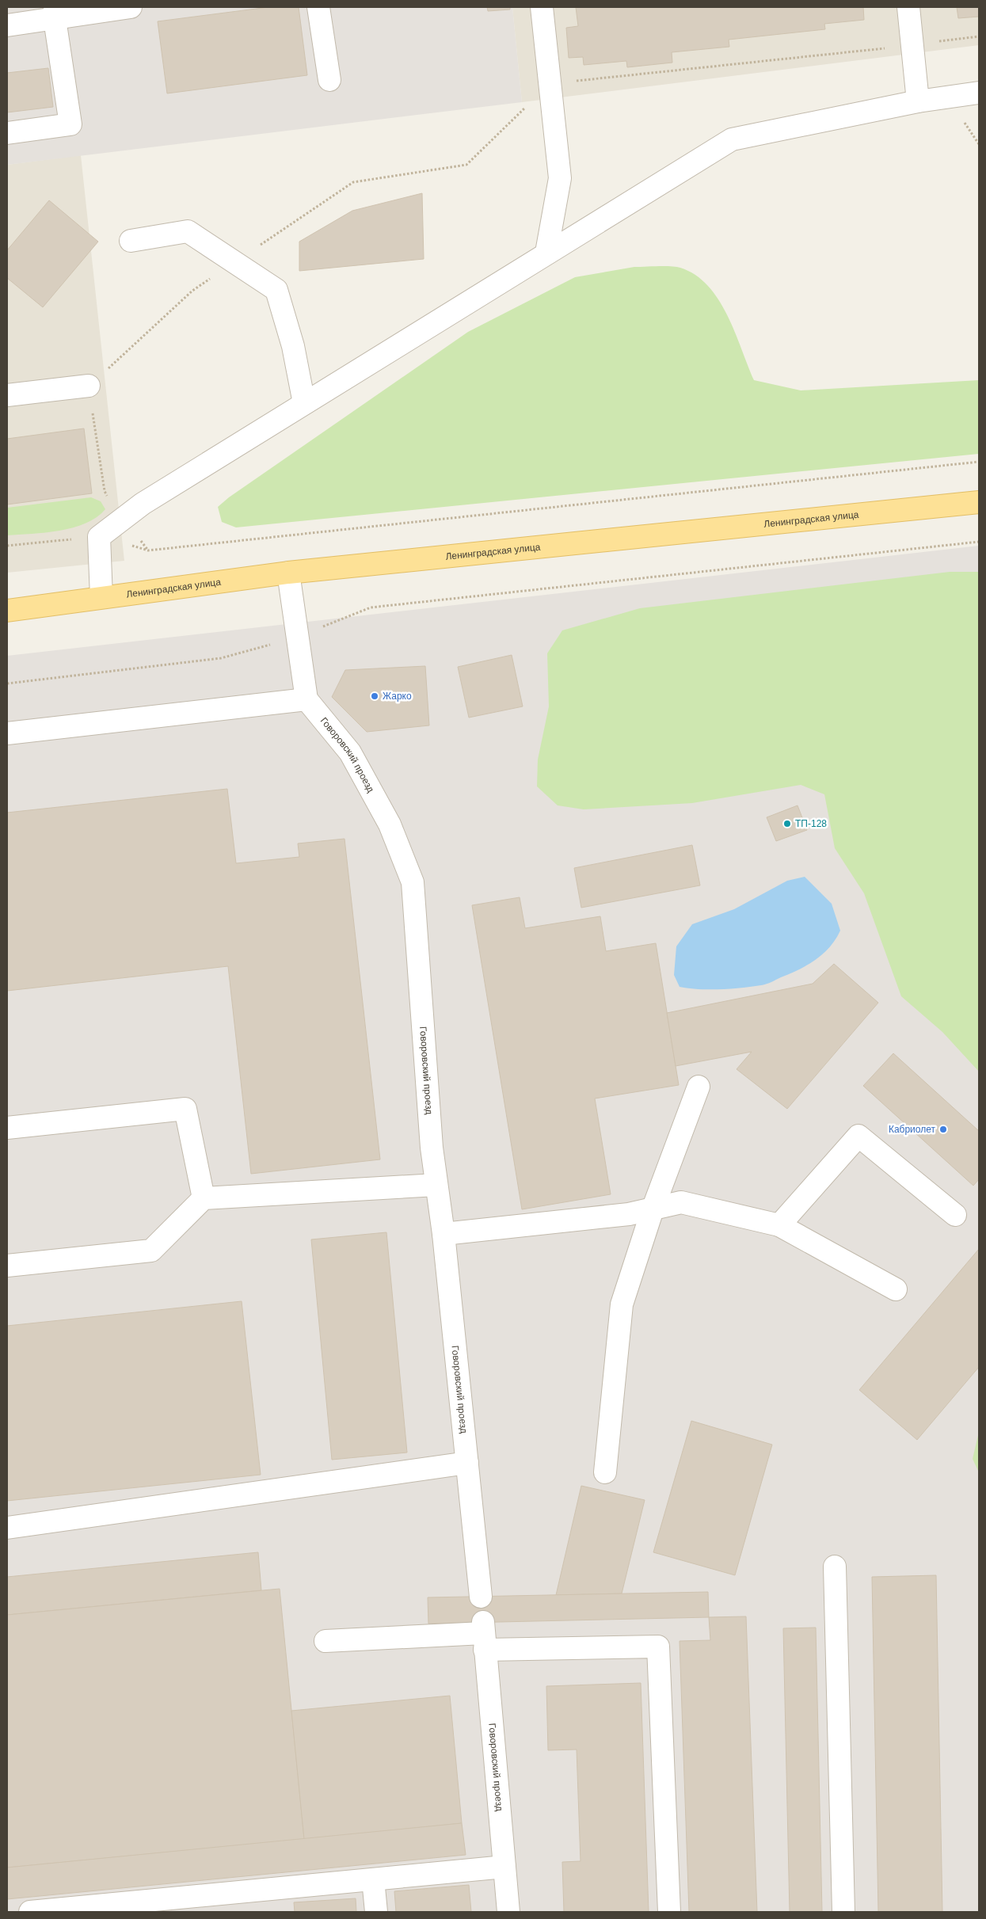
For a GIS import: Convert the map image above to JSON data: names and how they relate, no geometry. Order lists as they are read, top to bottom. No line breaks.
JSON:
{"streets":{"main road":["Ленинградская улица"],"street":["Говоровский проезд"]},"crossings":[["Ленинградская улица","Говоровский проезд"]],"places":["Жарко","ТП-128","Кабриолет"]}
